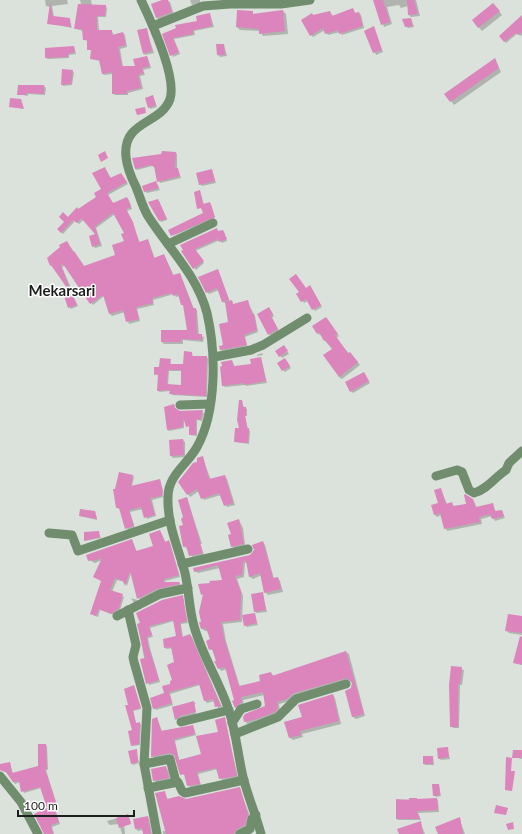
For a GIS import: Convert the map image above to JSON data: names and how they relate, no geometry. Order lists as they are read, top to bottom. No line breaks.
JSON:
{"districts":["Mekarsari"],"scale_bar":"100 m"}
